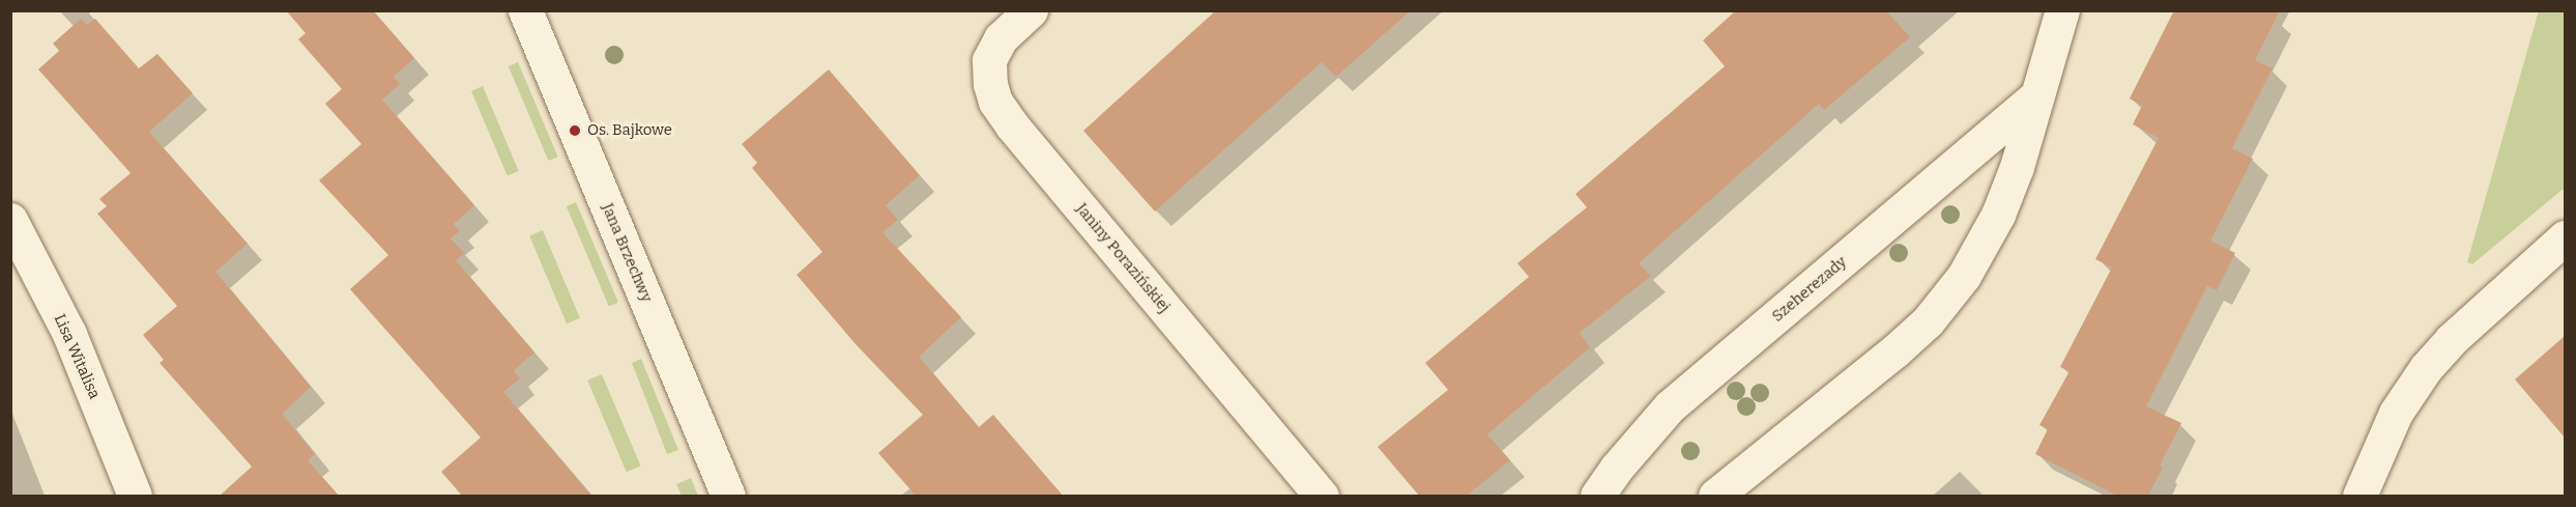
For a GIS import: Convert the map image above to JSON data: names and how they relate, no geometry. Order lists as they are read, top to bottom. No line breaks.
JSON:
{"streets":{"street":["Jana Brzechwy","Janiny Porazińskiej","Szeherezady","Lisa Witalisa"]},"places":["Os. Bajkowe"]}
